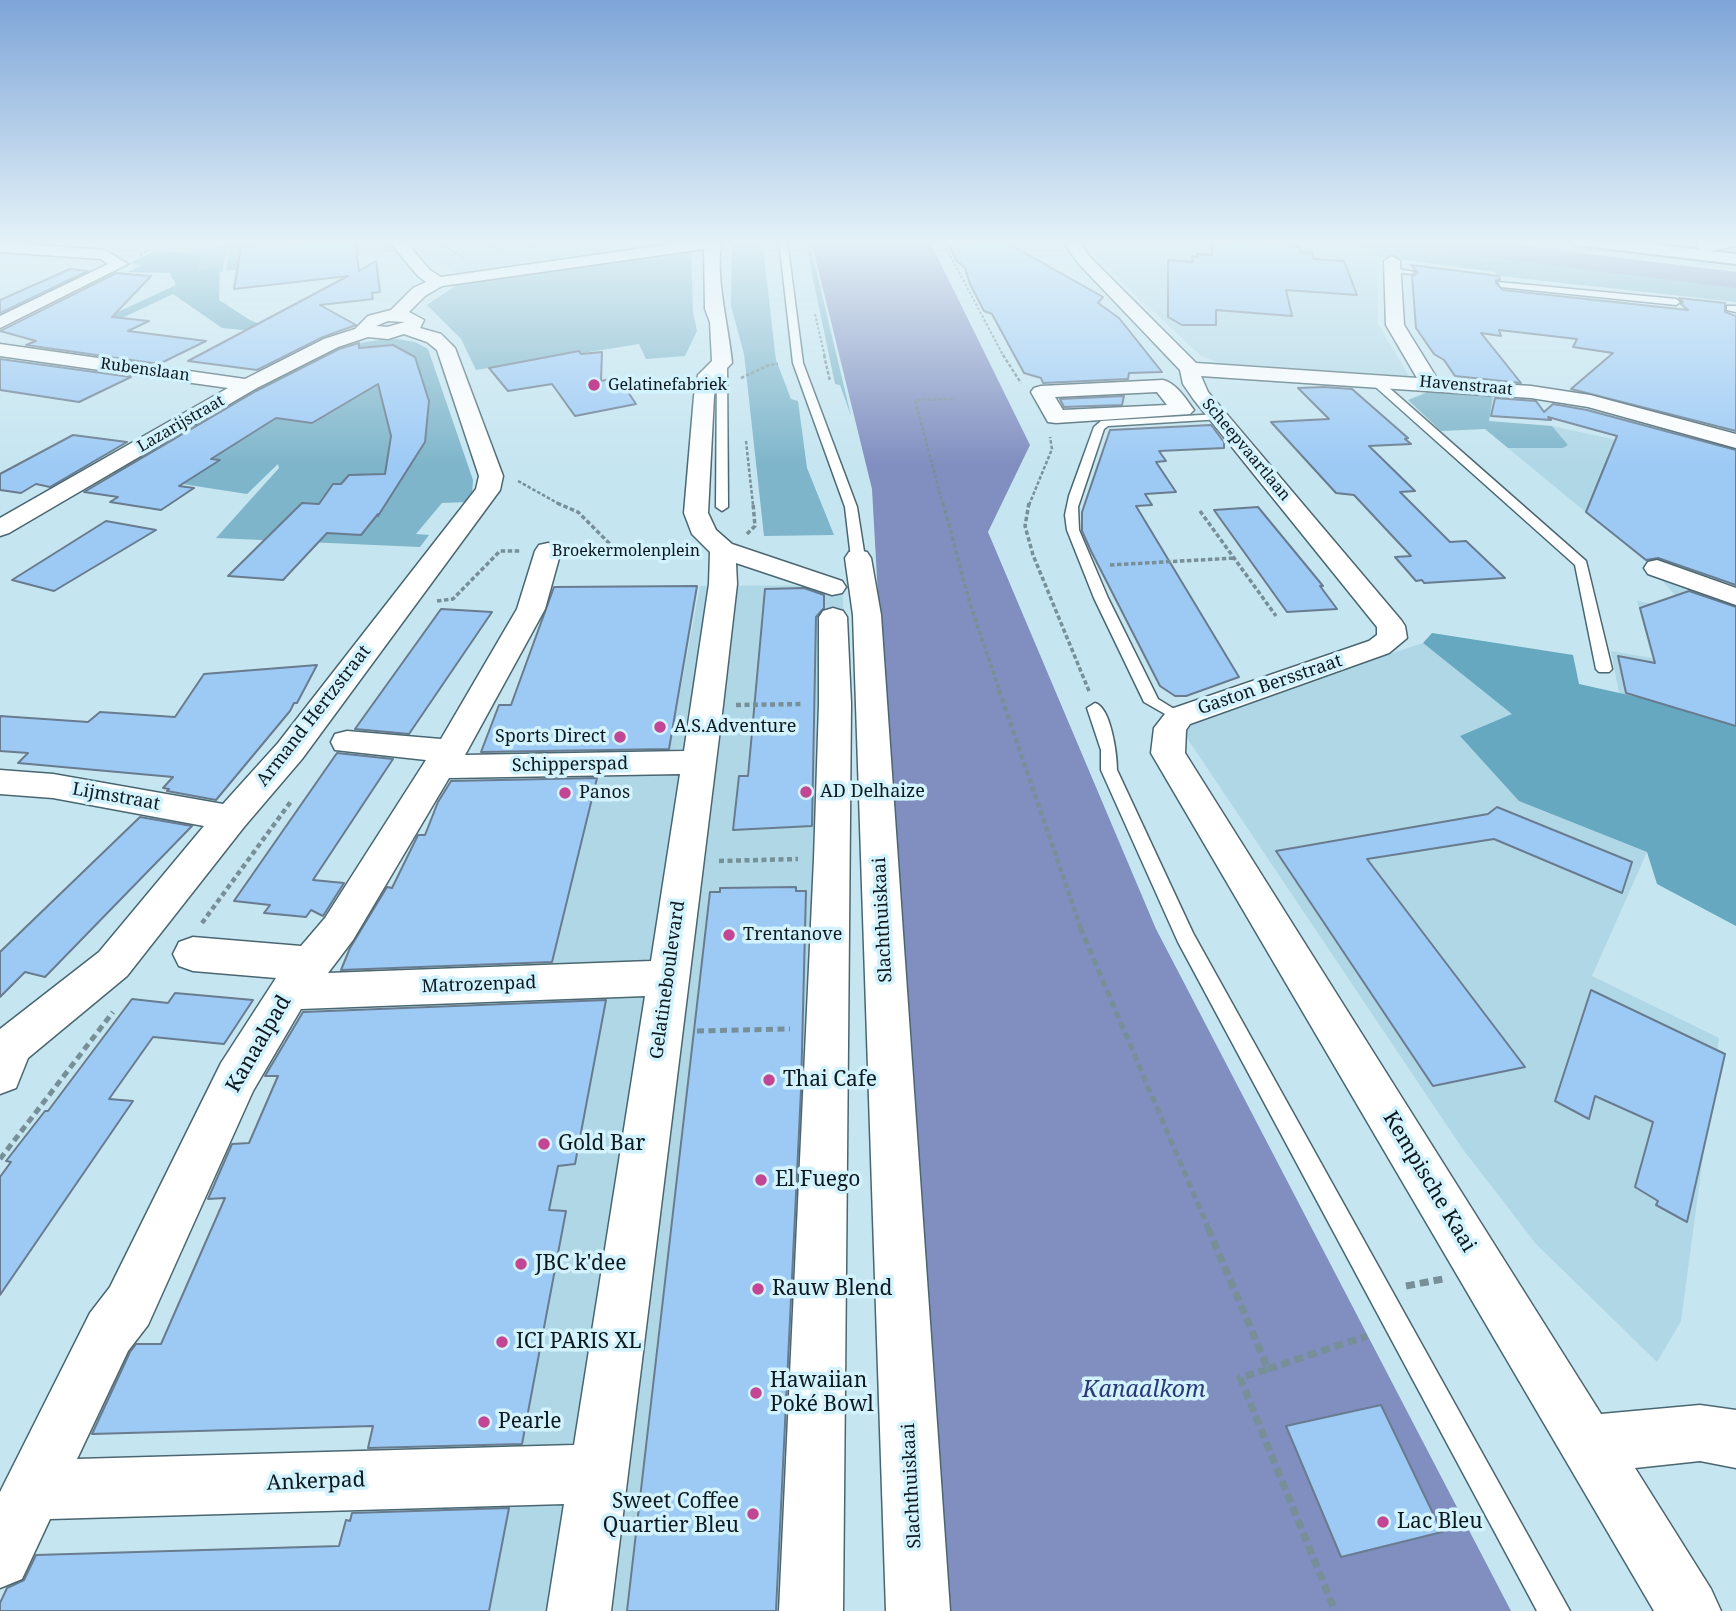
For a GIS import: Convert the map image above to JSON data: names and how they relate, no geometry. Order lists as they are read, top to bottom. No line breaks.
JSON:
{"streets":{"street":["Rubenslaan","Havenstraat","Lazarijstraat","Scheepvaartlaan","Broekermolenplein","Gaston Bersstraat","Armand Hertzstraat","Schipperspad","Lijmstraat","Slachthuiskaai","Gelatineboulevard","Matrozenpad","Kanaalpad","Kempische Kaai","Ankerpad"]},"crossings":[["Rubenslaan","Lazarijstraat"],["Havenstraat","Scheepvaartlaan"],["Scheepvaartlaan","Gaston Bersstraat"],["Broekermolenplein","Slachthuiskaai"],["Broekermolenplein","Gelatineboulevard"],["Broekermolenplein","Kanaalpad"],["Gaston Bersstraat","Kempische Kaai"],["Armand Hertzstraat","Lijmstraat"],["Schipperspad","Gelatineboulevard"],["Schipperspad","Kanaalpad"],["Gelatineboulevard","Matrozenpad"],["Gelatineboulevard","Ankerpad"],["Matrozenpad","Kanaalpad"],["Kanaalpad","Ankerpad"]],"water":["Kanaalkom"],"places":["Gelatinefabriek","A.S.Adventure","Sports Direct","AD Delhaize","Panos","Trentanove","Thai Cafe","Gold Bar","El Fuego","JBC k'dee","Rauw Blend","ICI PARIS XL","Hawaiian Poké Bowl","Pearle","Sweet Coffee Quartier Bleu","Lac Bleu"]}
